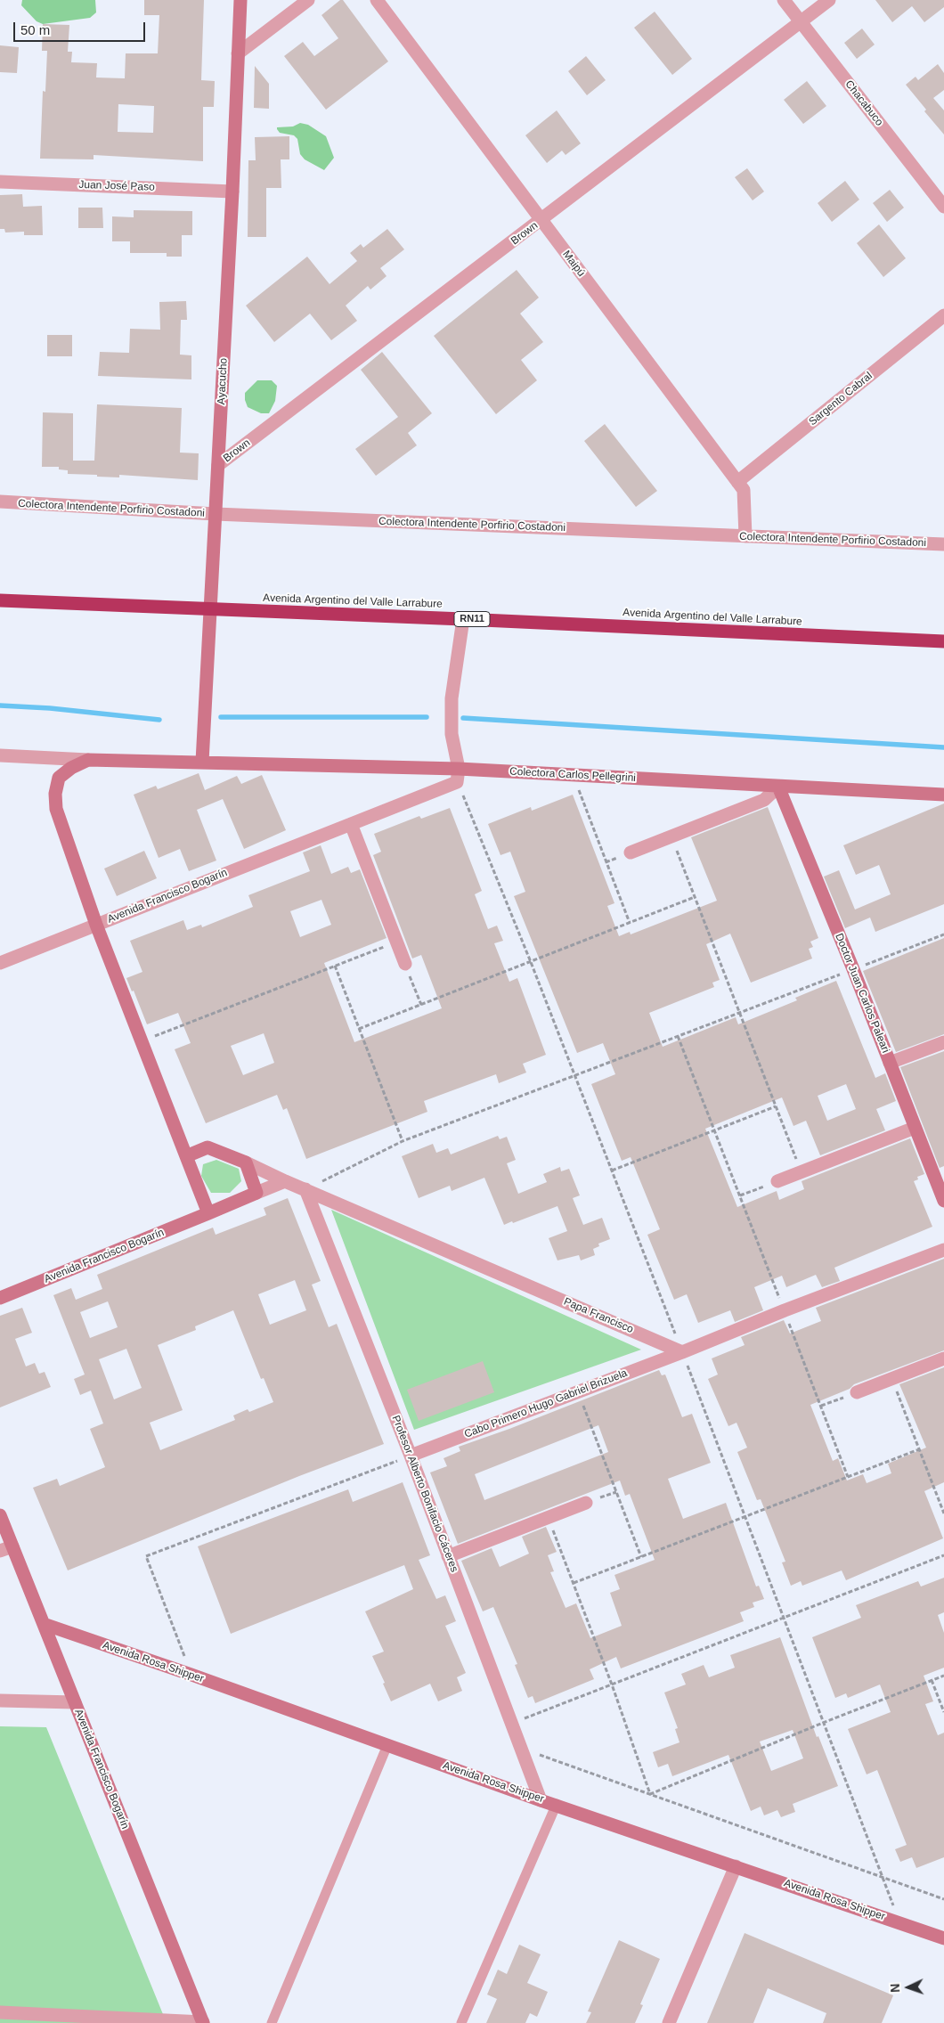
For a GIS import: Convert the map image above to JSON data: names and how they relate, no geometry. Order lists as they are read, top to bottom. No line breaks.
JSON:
{"streets":{"highway":["Avenida Argentino del Valle Larrabure","RN11"],"street":["Chacabuco","Juan José Paso","Brown","Maipú","Ayacucho","Sargento Cabral","Colectora Intendente Porfirio Costadoni","Colectora Carlos Pellegrini","Avenida Francisco Bogarín","Doctor Juan Carlos Paleari","Papa Francisco","Cabo Primero Hugo Gabriel Brizuela","Profesor Alberto Bonifacio Cáceres","Avenida Rosa Shipper"]},"crossings":[["Chacabuco","Brown"],["Juan José Paso","Ayacucho"],["Brown","Maipú"],["Brown","Ayacucho"],["Maipú","Sargento Cabral"],["Maipú","Colectora Intendente Porfirio Costadoni"],["Ayacucho","Colectora Intendente Porfirio Costadoni"],["Ayacucho","Avenida Argentino del Valle Larrabure"],["Ayacucho","Colectora Carlos Pellegrini"],["Colectora Carlos Pellegrini","Avenida Francisco Bogarín"],["Colectora Carlos Pellegrini","Doctor Juan Carlos Paleari"],["Avenida Francisco Bogarín","Avenida Rosa Shipper"],["Papa Francisco","Cabo Primero Hugo Gabriel Brizuela"],["Papa Francisco","Profesor Alberto Bonifacio Cáceres"],["Cabo Primero Hugo Gabriel Brizuela","Profesor Alberto Bonifacio Cáceres"],["Profesor Alberto Bonifacio Cáceres","Avenida Rosa Shipper"]],"scale_bar":"50 m","north":"left"}
